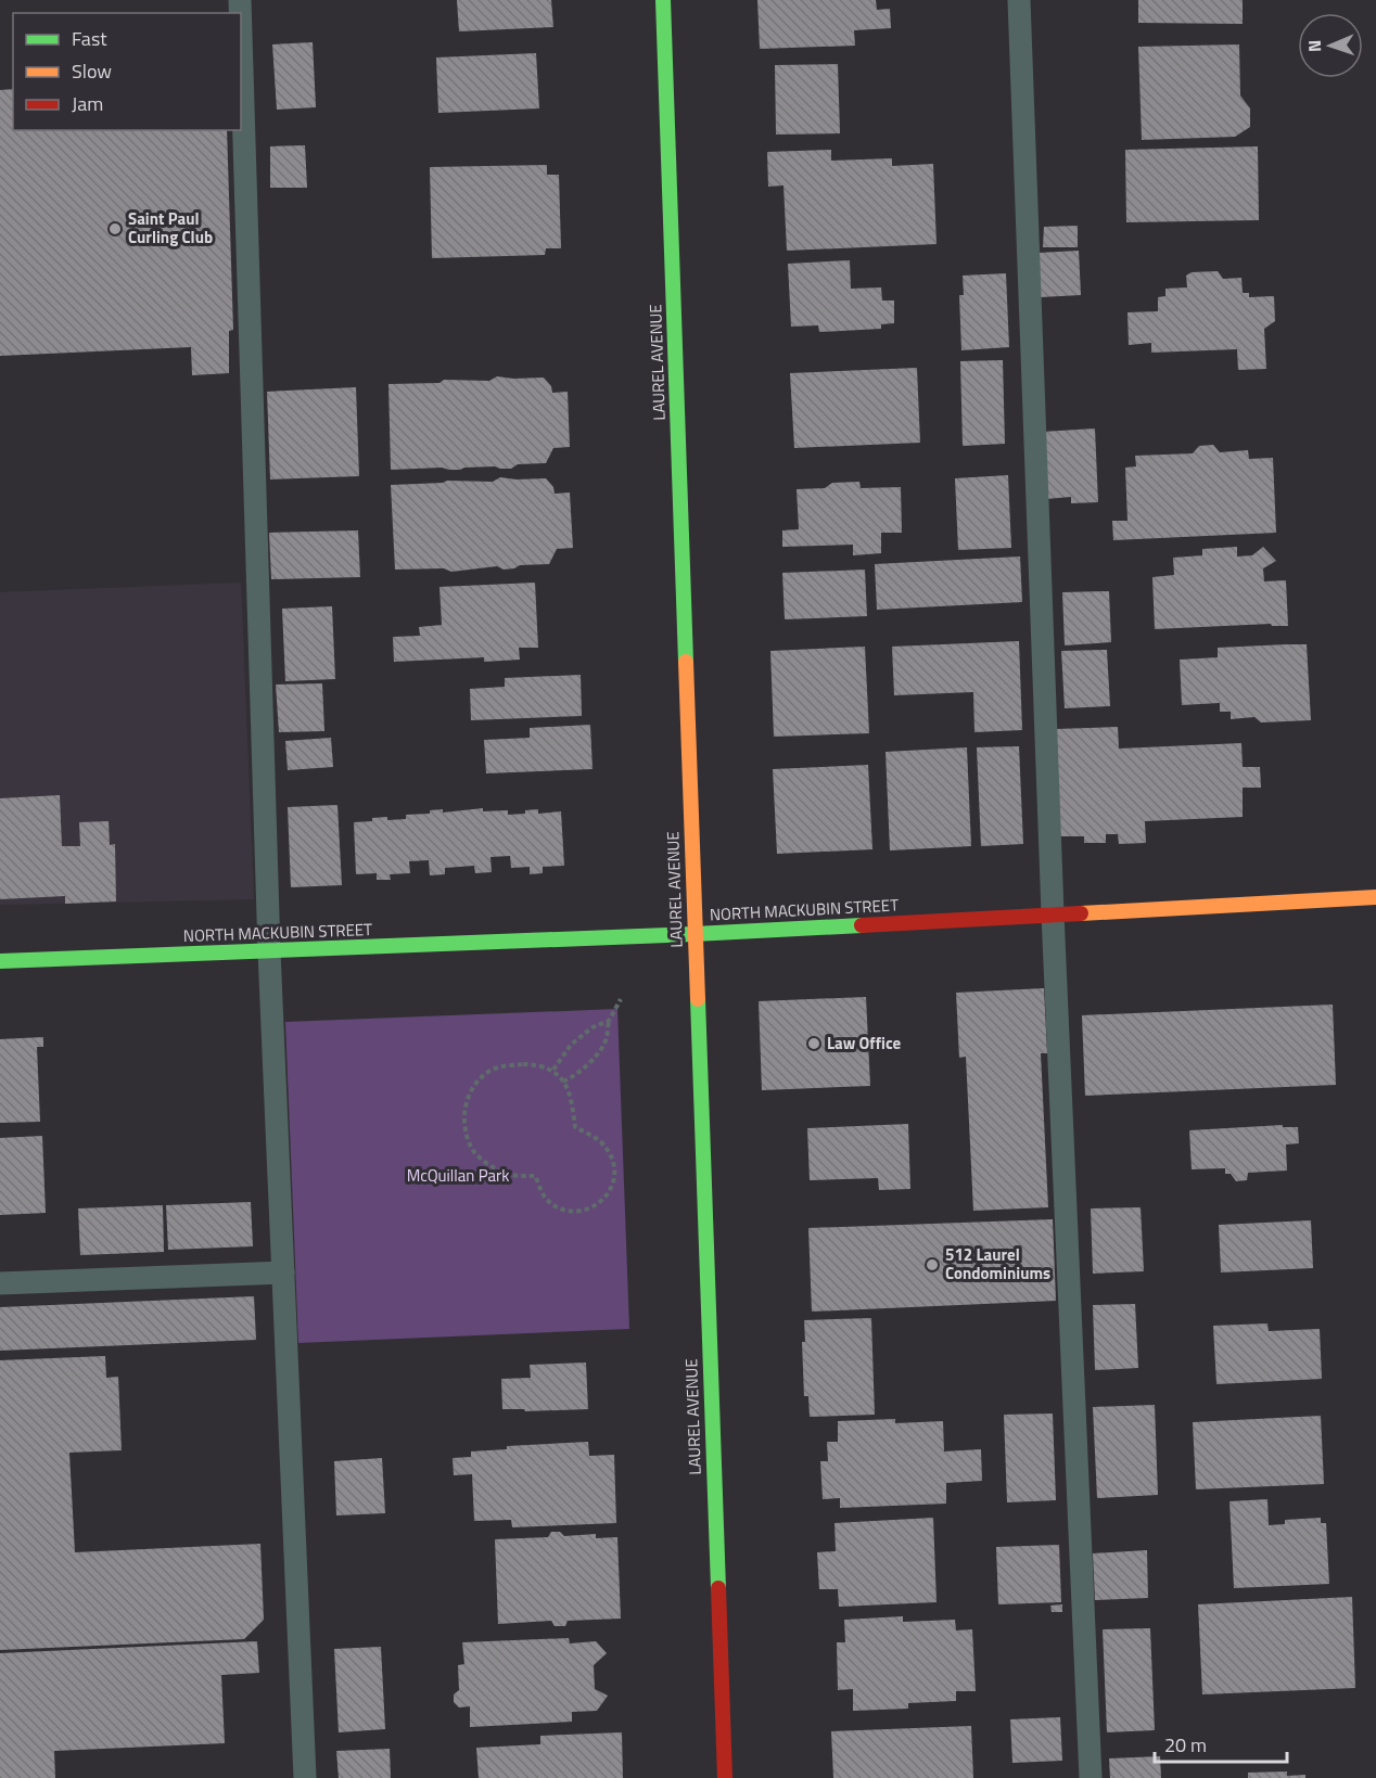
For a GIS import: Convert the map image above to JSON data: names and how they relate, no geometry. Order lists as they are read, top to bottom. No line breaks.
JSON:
{"streets":{"street":["LAUREL AVENUE","NORTH MACKUBIN STREET"]},"crossings":[["LAUREL AVENUE","NORTH MACKUBIN STREET"]],"parks":["McQuillan Park"],"places":["Saint Paul Curling Club","Law Office","512 Laurel Condominiums"],"legend":["Fast","Slow","Jam"],"scale_bar":"20 m","north":"left"}
